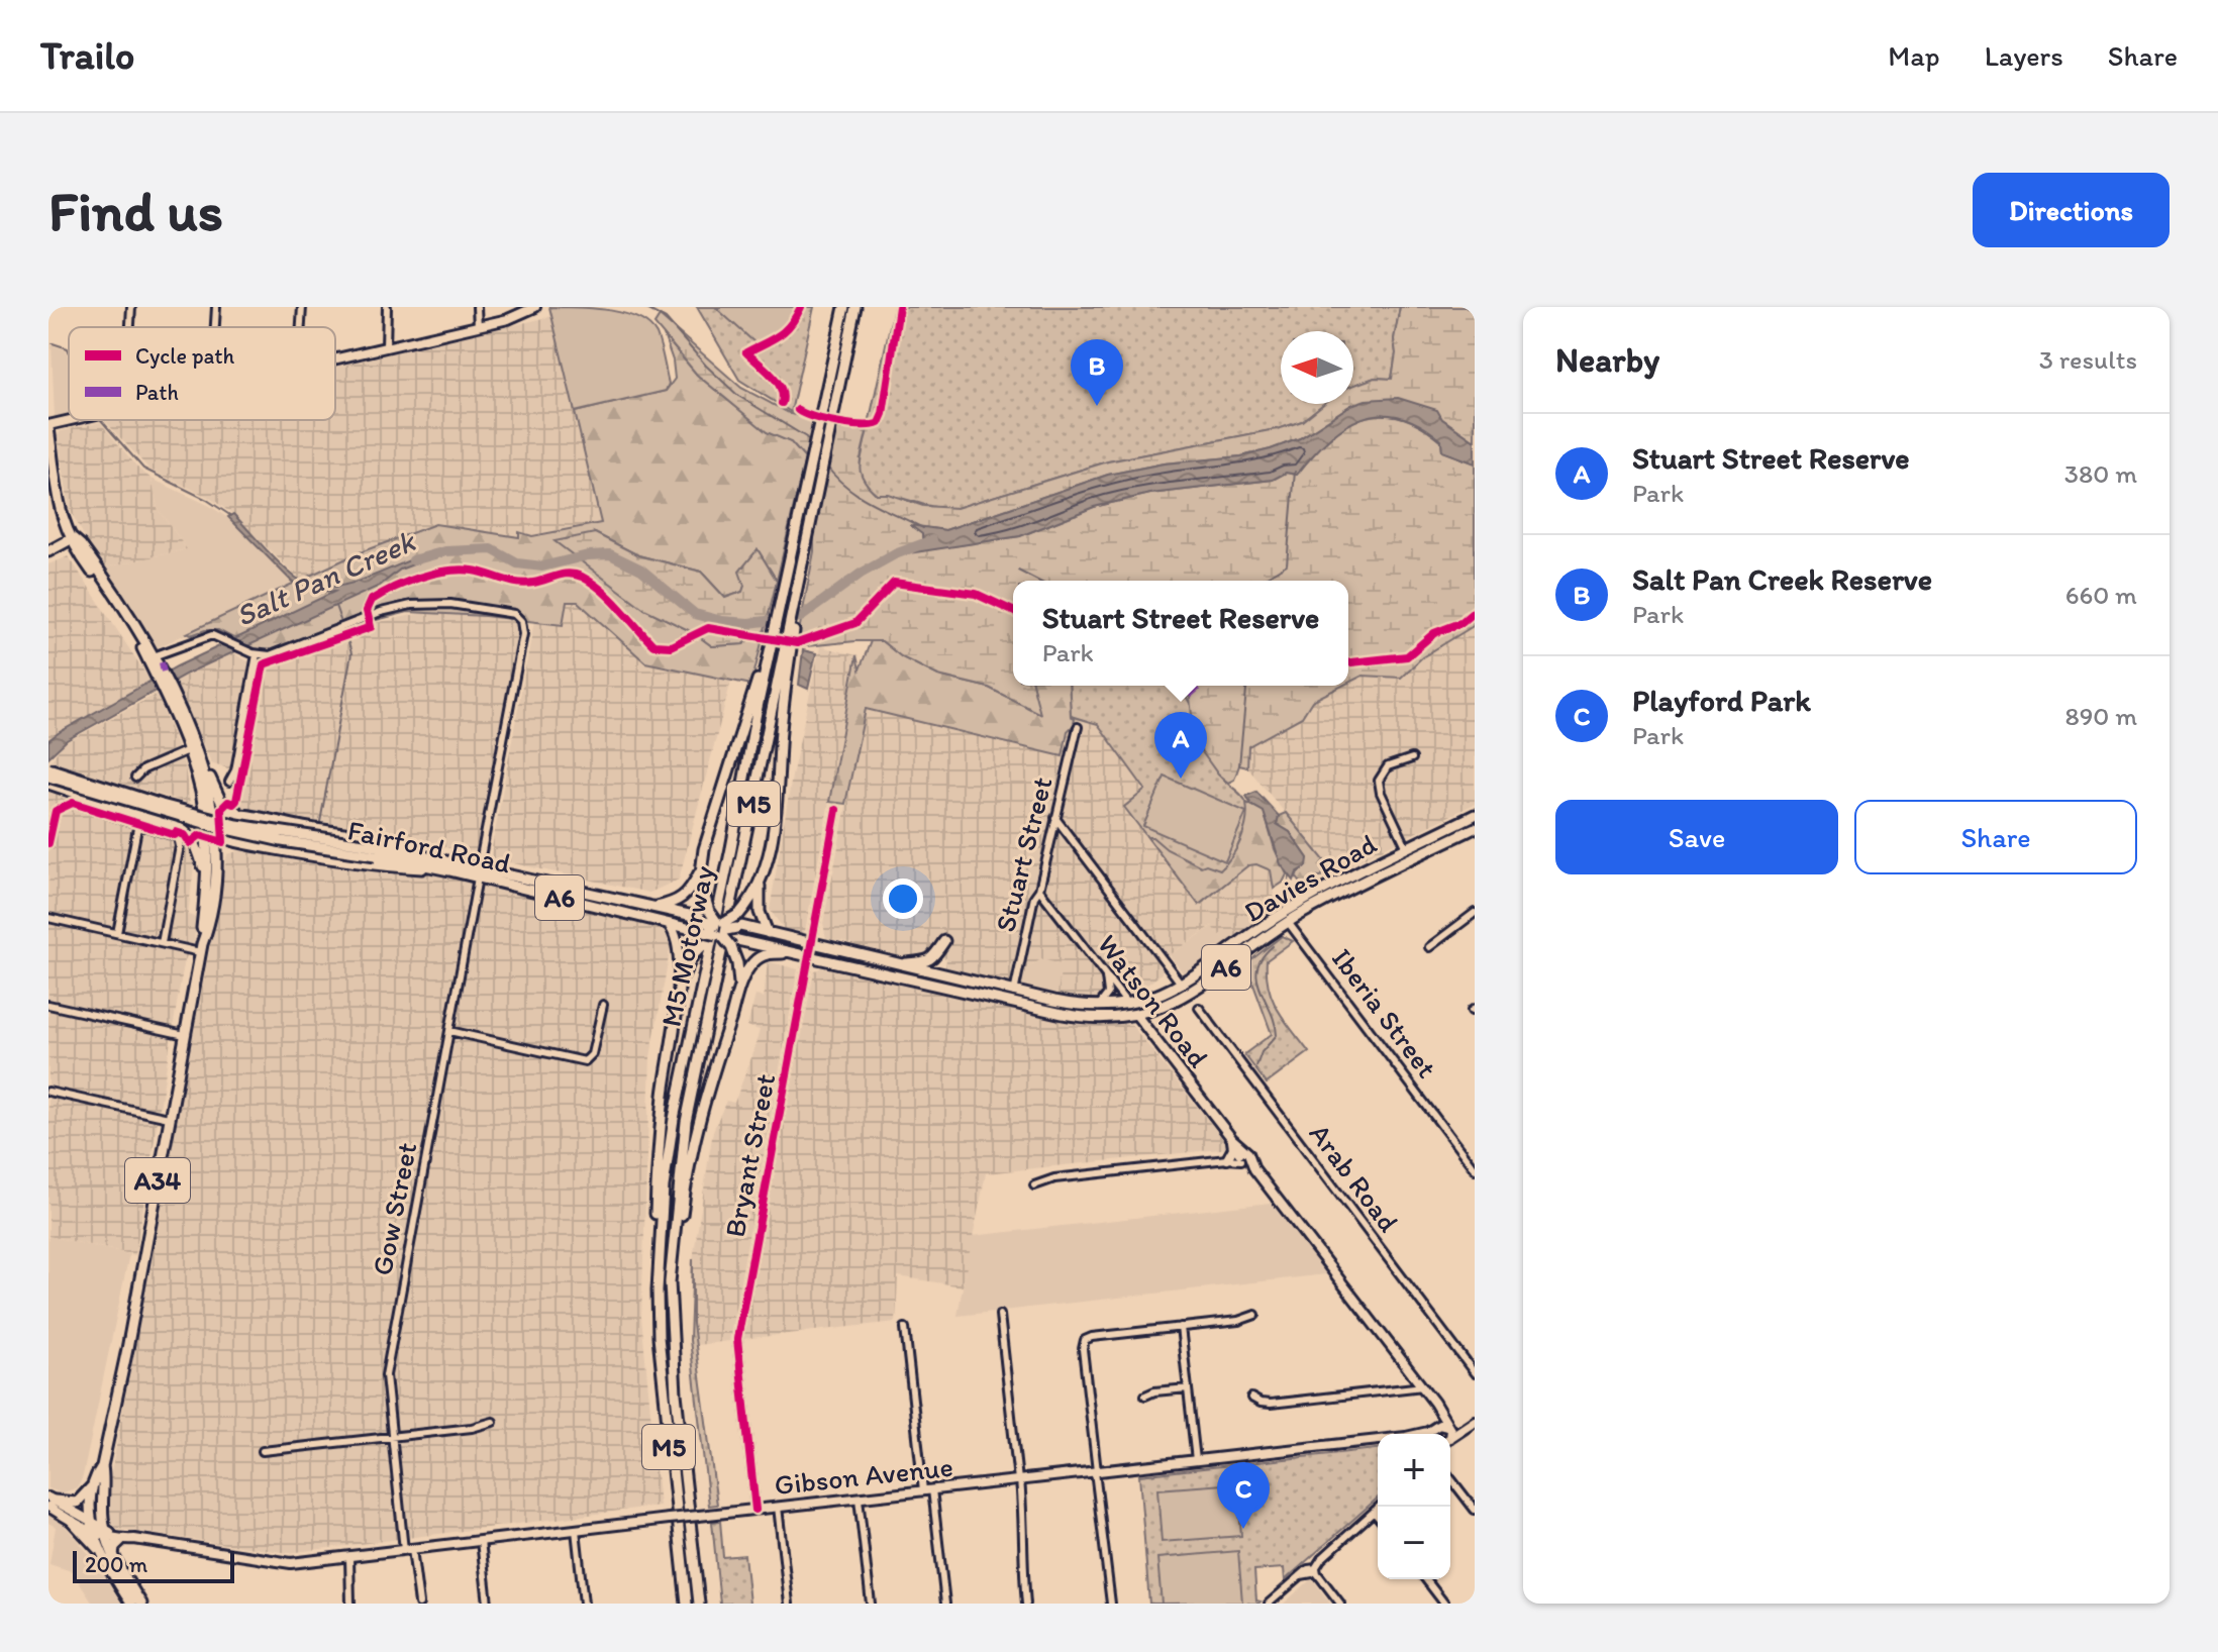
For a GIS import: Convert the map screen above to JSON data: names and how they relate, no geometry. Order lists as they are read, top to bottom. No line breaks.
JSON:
{"streets":{"highway":["M5","Fairford Road","Davies Road","A6","M5 Motorway","Watson Road","A34"],"main road":["Gibson Avenue"],"street":["Stuart Street","Iberia Street","Bryant Street","Arab Road","Gow Street"]},"crossings":[["M5","Fairford Road"],["M5","A6"],["M5","M5 Motorway"],["Fairford Road","A6"],["Fairford Road","Gow Street"],["Stuart Street","A6"],["Stuart Street","Watson Road"],["Davies Road","A6"],["Davies Road","Watson Road"],["Davies Road","Iberia Street"],["A6","Watson Road"],["A6","Bryant Street"],["A6","A34"],["Bryant Street","Gibson Avenue"],["A34","Gow Street"],["A34","Gibson Avenue"],["Gow Street","Gibson Avenue"]],"water":["Salt Pan Creek"],"legend":["Cycle path","Path"],"scale_bar":"200 m","north":"left","page":{"header":"Trailo","nav":["Map","Layers","Share"],"buttons":["Directions",["Save","Share"]],"title":"Find us","heading":["Nearby","3 results"],"pins":["B","A","C"],"list":[{"mark":"A","name":"Stuart Street Reserve","note":"Park","value":"380 m"},{"mark":"B","name":"Salt Pan Creek Reserve","note":"Park","value":"660 m"},{"mark":"C","name":"Playford Park","note":"Park","value":"890 m"}],"popup":["Stuart Street Reserve","Park"],"map_buttons":["+","−"],"scale":"200 m"}}
